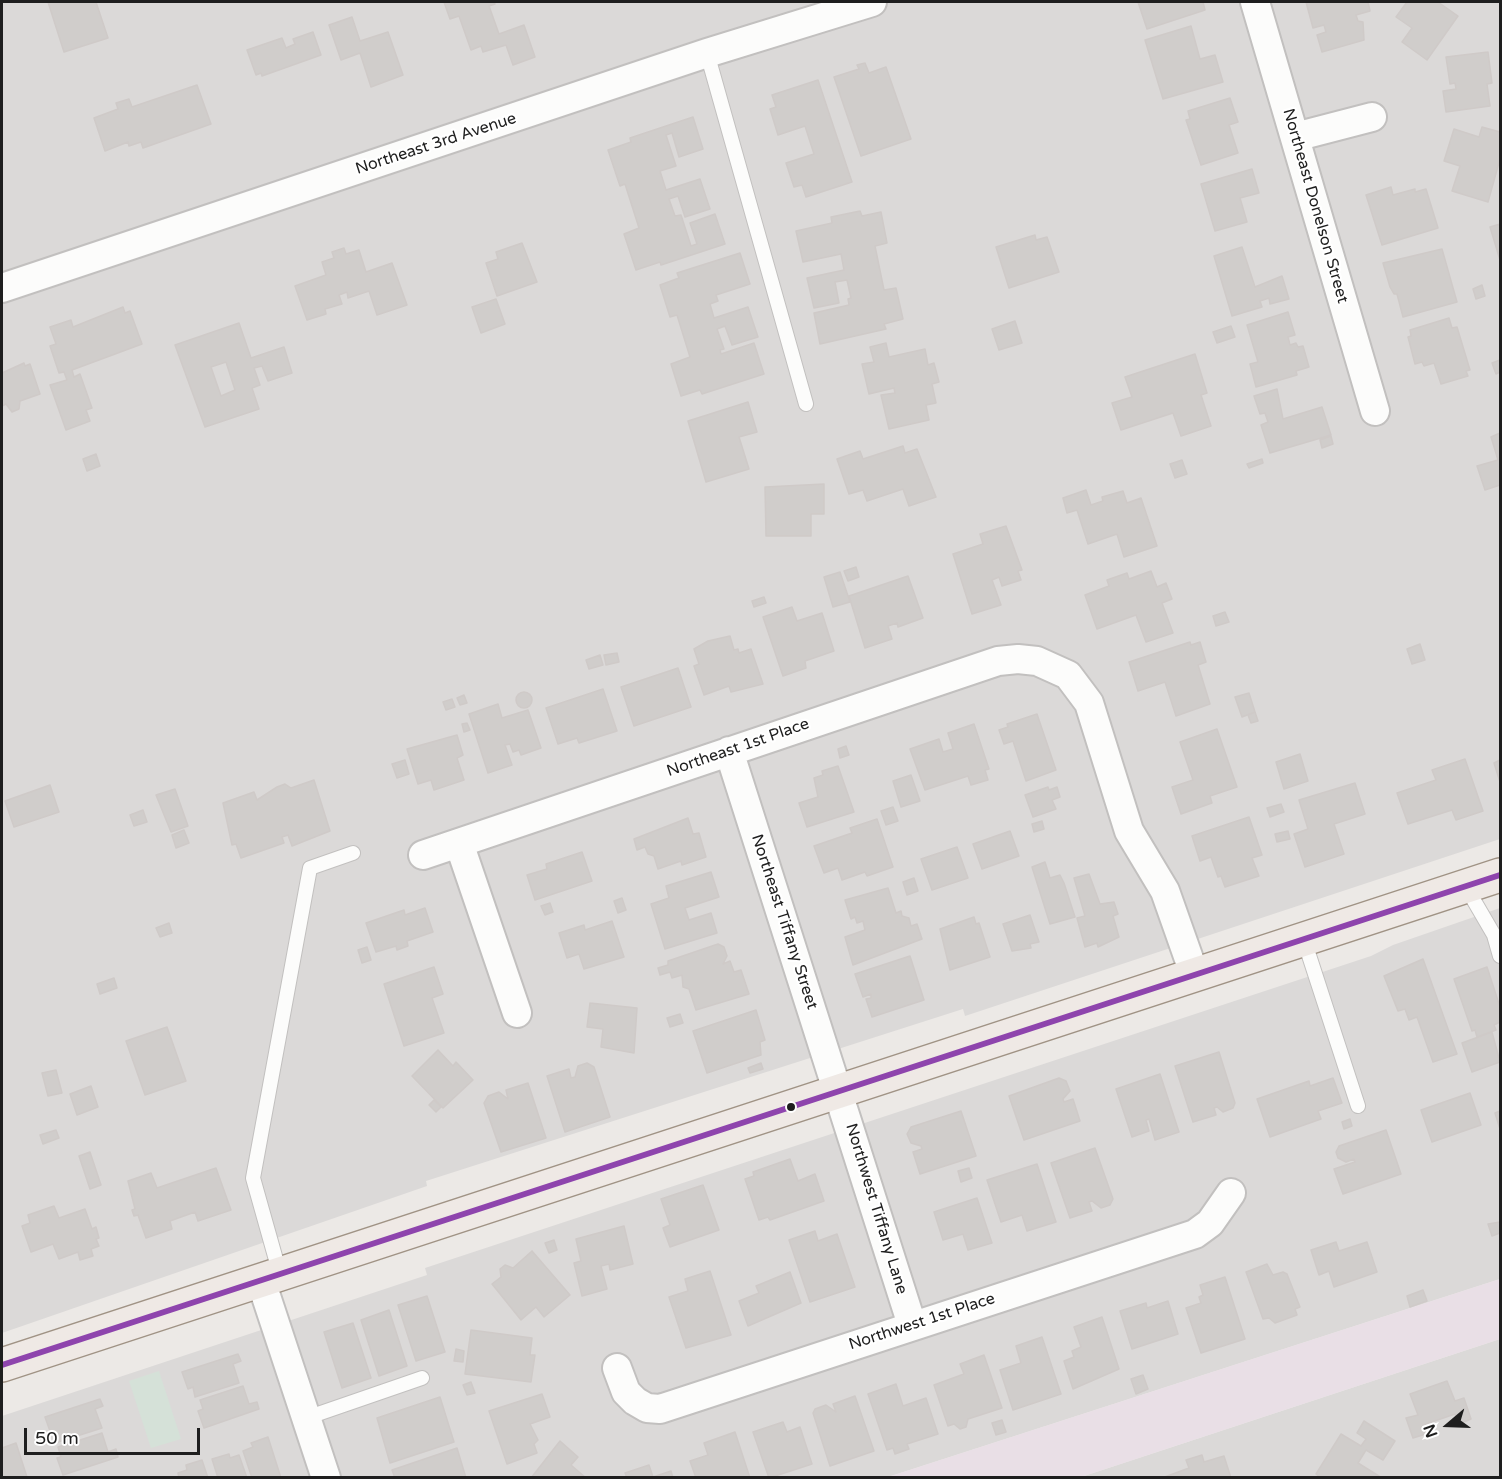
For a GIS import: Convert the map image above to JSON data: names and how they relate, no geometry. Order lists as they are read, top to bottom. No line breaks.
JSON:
{"streets":{"street":["Northeast 3rd Avenue","Northeast Donelson Street","Northeast 1st Place","Northeast Tiffany Street","Northwest Tiffany Lane","Northwest 1st Place"]},"crossings":[["Northeast 1st Place","Northeast Tiffany Street"],["Northeast Tiffany Street","Northwest Tiffany Lane"],["Northwest Tiffany Lane","Northwest 1st Place"]],"scale_bar":"50 m","north":"left"}
